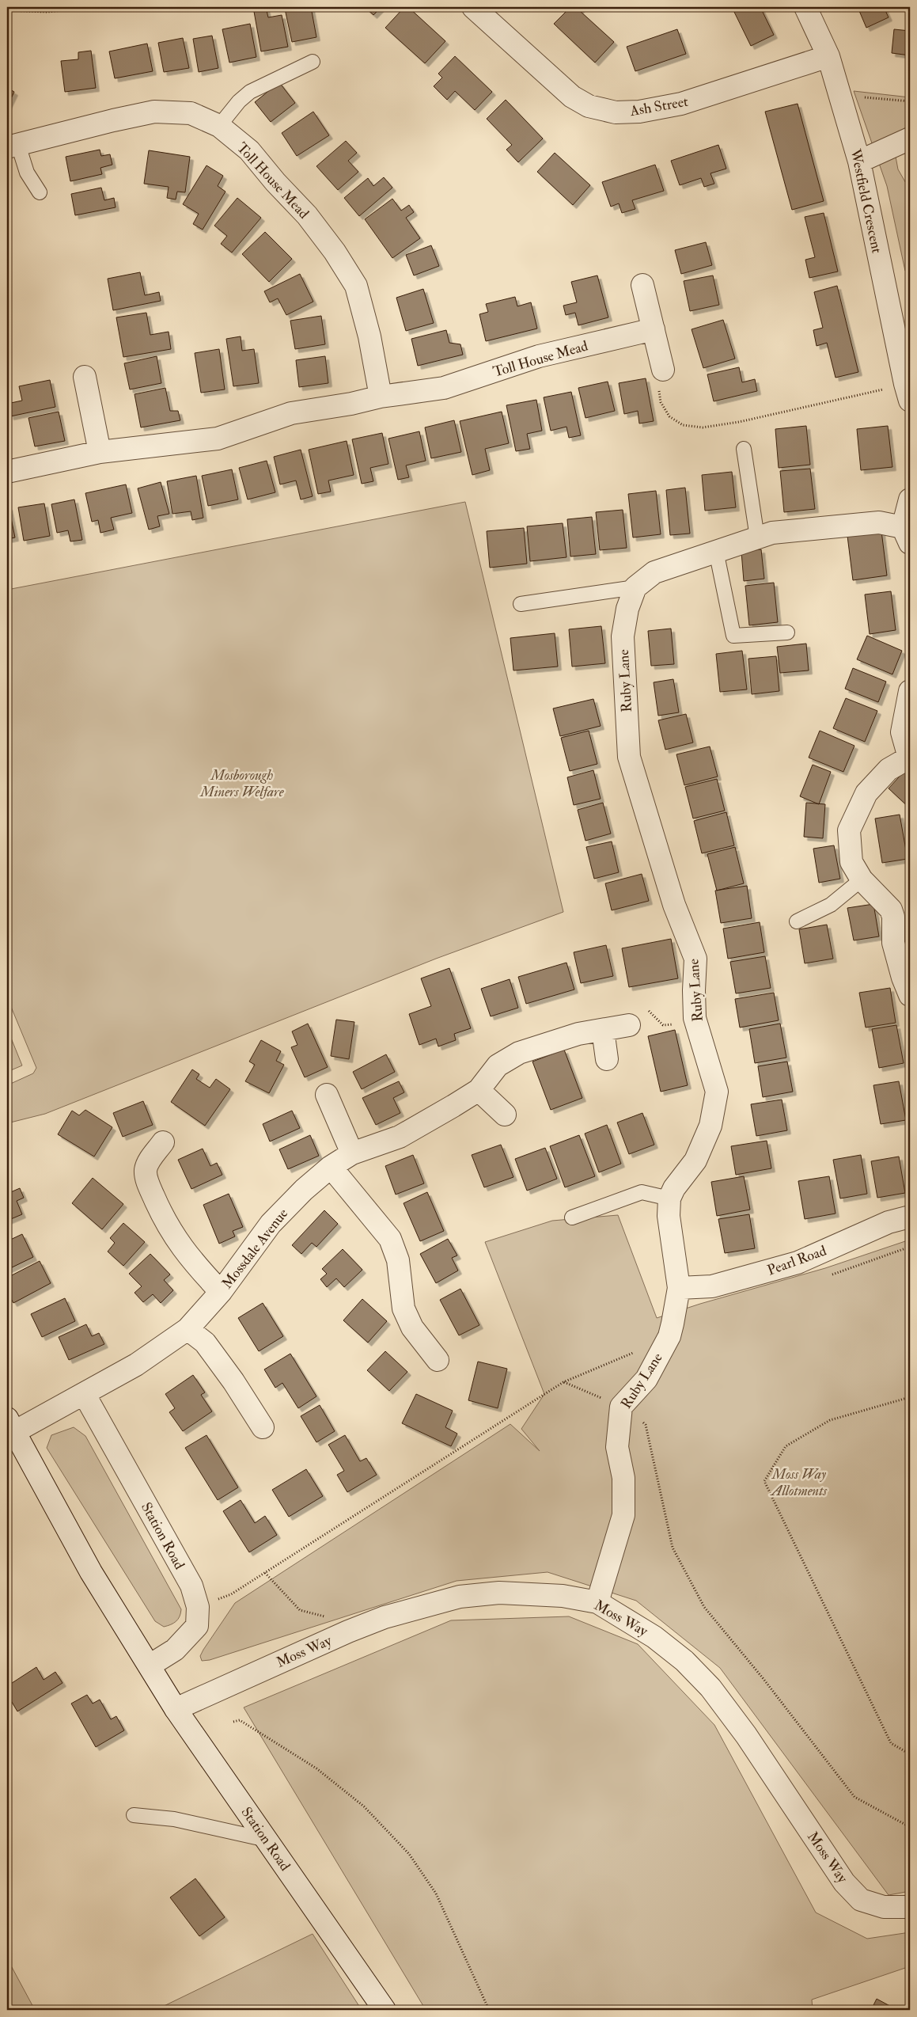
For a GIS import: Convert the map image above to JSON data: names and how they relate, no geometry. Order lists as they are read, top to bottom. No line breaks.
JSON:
{"streets":{"street":["Ash Street","Toll House Mead","Westfield Crescent","Ruby Lane","Mossdale Avenue","Pearl Road","Station Road","Moss Way"]},"crossings":[["Ash Street","Westfield Crescent"],["Ruby Lane","Pearl Road"],["Ruby Lane","Moss Way"],["Mossdale Avenue","Station Road"],["Station Road","Moss Way"]],"parks":["Mosborough Miners Welfare","Moss Way Allotments"]}
